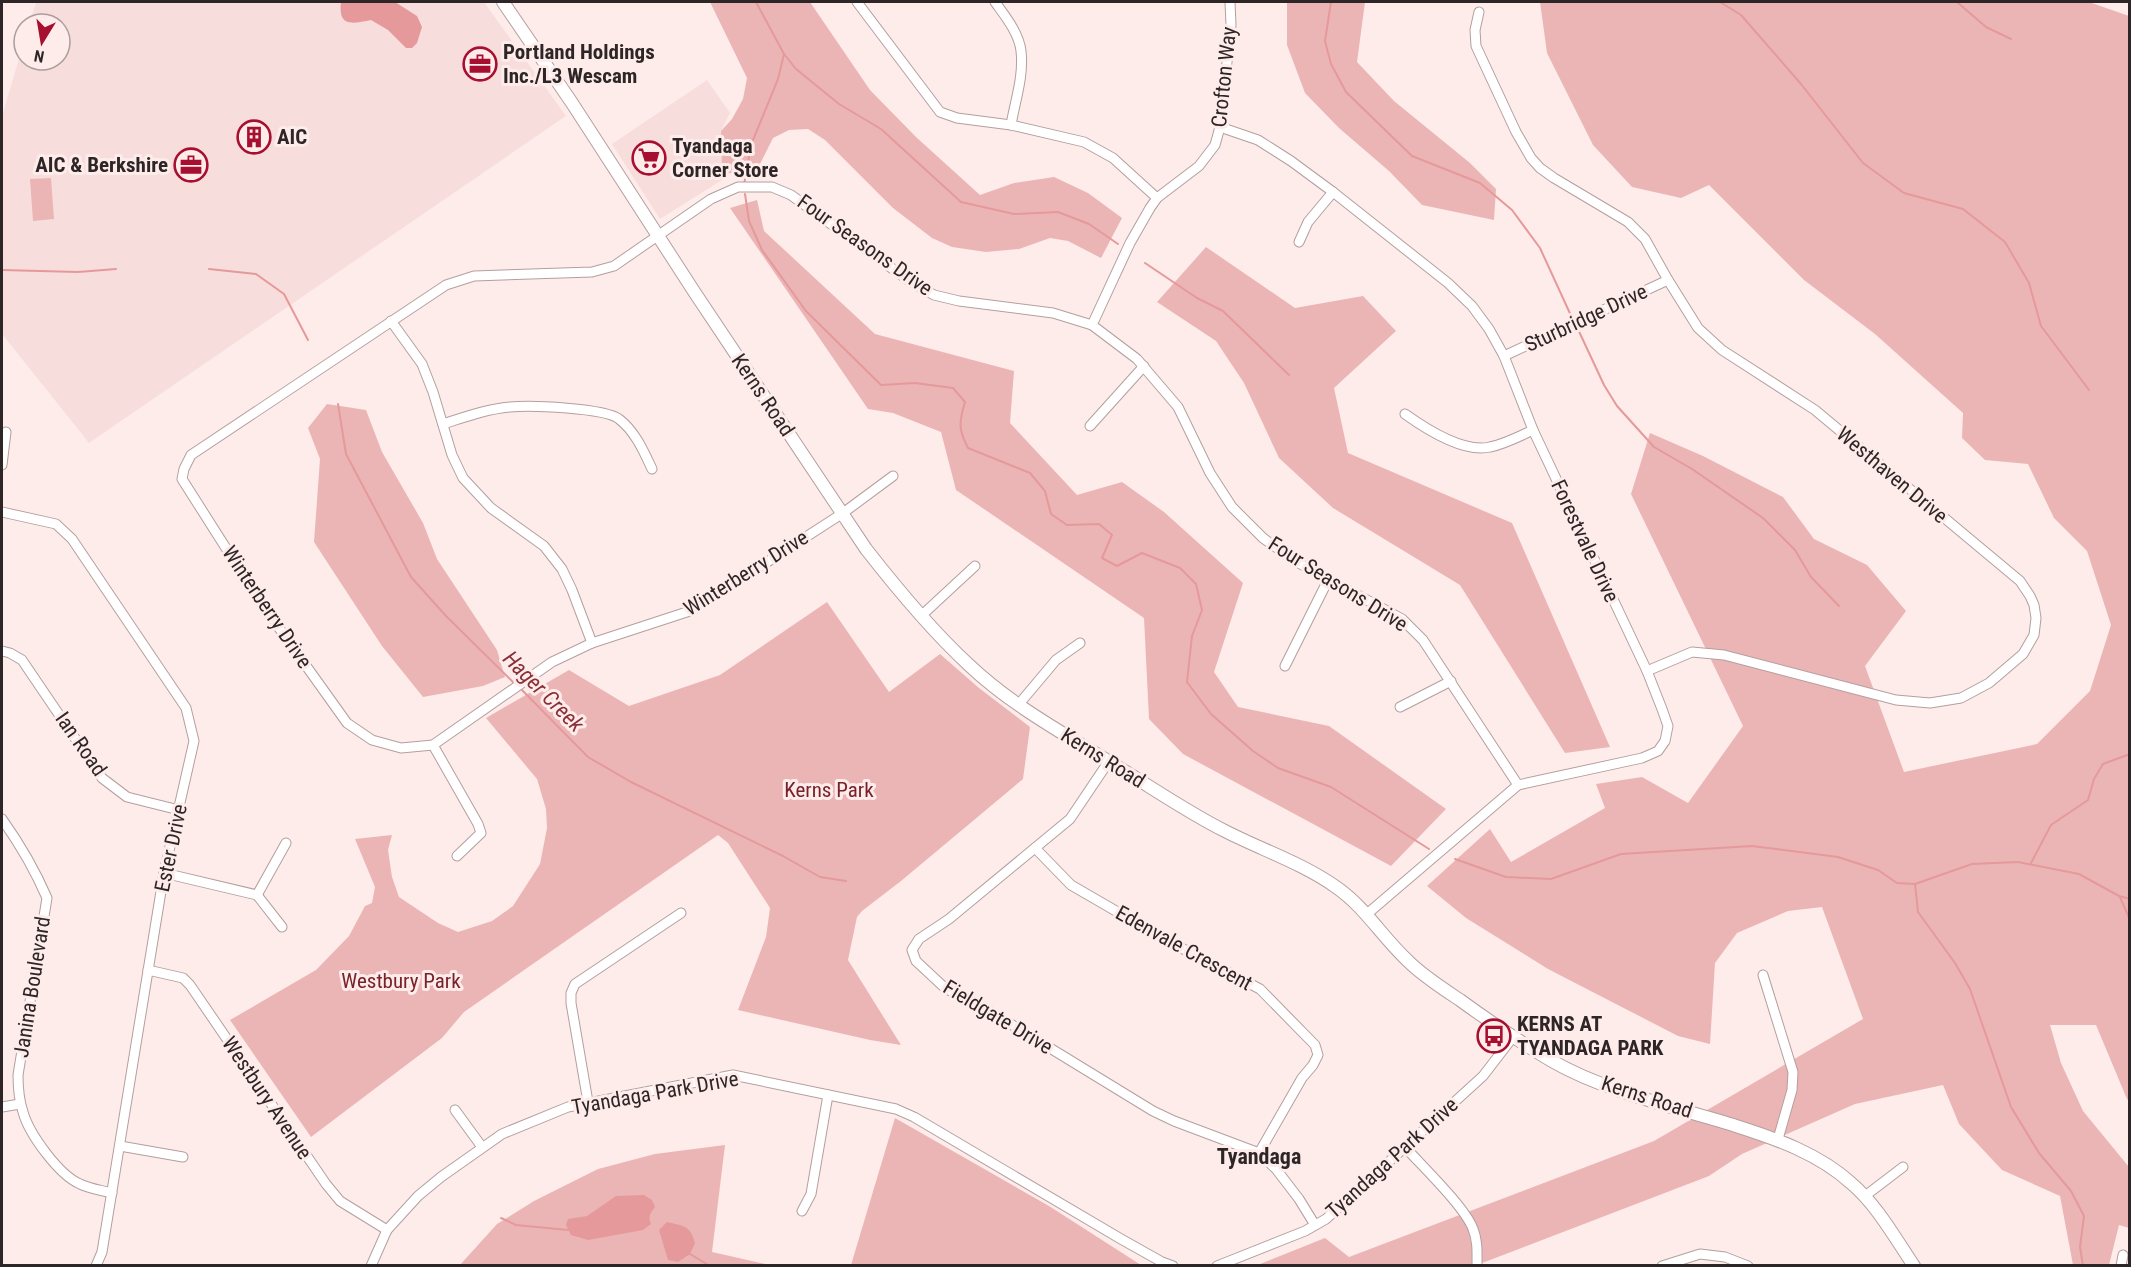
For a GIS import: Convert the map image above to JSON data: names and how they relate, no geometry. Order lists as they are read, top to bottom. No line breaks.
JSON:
{"streets":{"street":["Crofton Way","Four Seasons Drive","Sturbridge Drive","Kerns Road","Westhaven Drive","Forestvale Drive","Winterberry Drive","Ian Road","Ester Drive","Edenvale Crescent","Janina Boulevard","Fieldgate Drive","Tyandaga Park Drive","Westbury Avenue"]},"crossings":[["Crofton Way","Four Seasons Drive"],["Crofton Way","Forestvale Drive"],["Four Seasons Drive","Kerns Road"],["Four Seasons Drive","Forestvale Drive"],["Four Seasons Drive","Winterberry Drive"],["Sturbridge Drive","Westhaven Drive"],["Sturbridge Drive","Forestvale Drive"],["Kerns Road","Forestvale Drive"],["Kerns Road","Winterberry Drive"],["Kerns Road","Fieldgate Drive"],["Kerns Road","Tyandaga Park Drive"],["Westhaven Drive","Forestvale Drive"],["Ian Road","Ester Drive"],["Ester Drive","Janina Boulevard"],["Ester Drive","Westbury Avenue"],["Edenvale Crescent","Fieldgate Drive"],["Fieldgate Drive","Tyandaga Park Drive"],["Tyandaga Park Drive","Westbury Avenue"]],"districts":["Tyandaga"],"water":["Hager Creek"],"parks":["Kerns Park","Westbury Park"],"places":{"office":["Portland Holdings Inc./L3 Wescam","AIC & Berkshire"],"building":["AIC"],"supermarket":["Tyandaga Corner Store"],"bus stop":["KERNS AT TYANDAGA PARK"]},"north":"bottom"}
